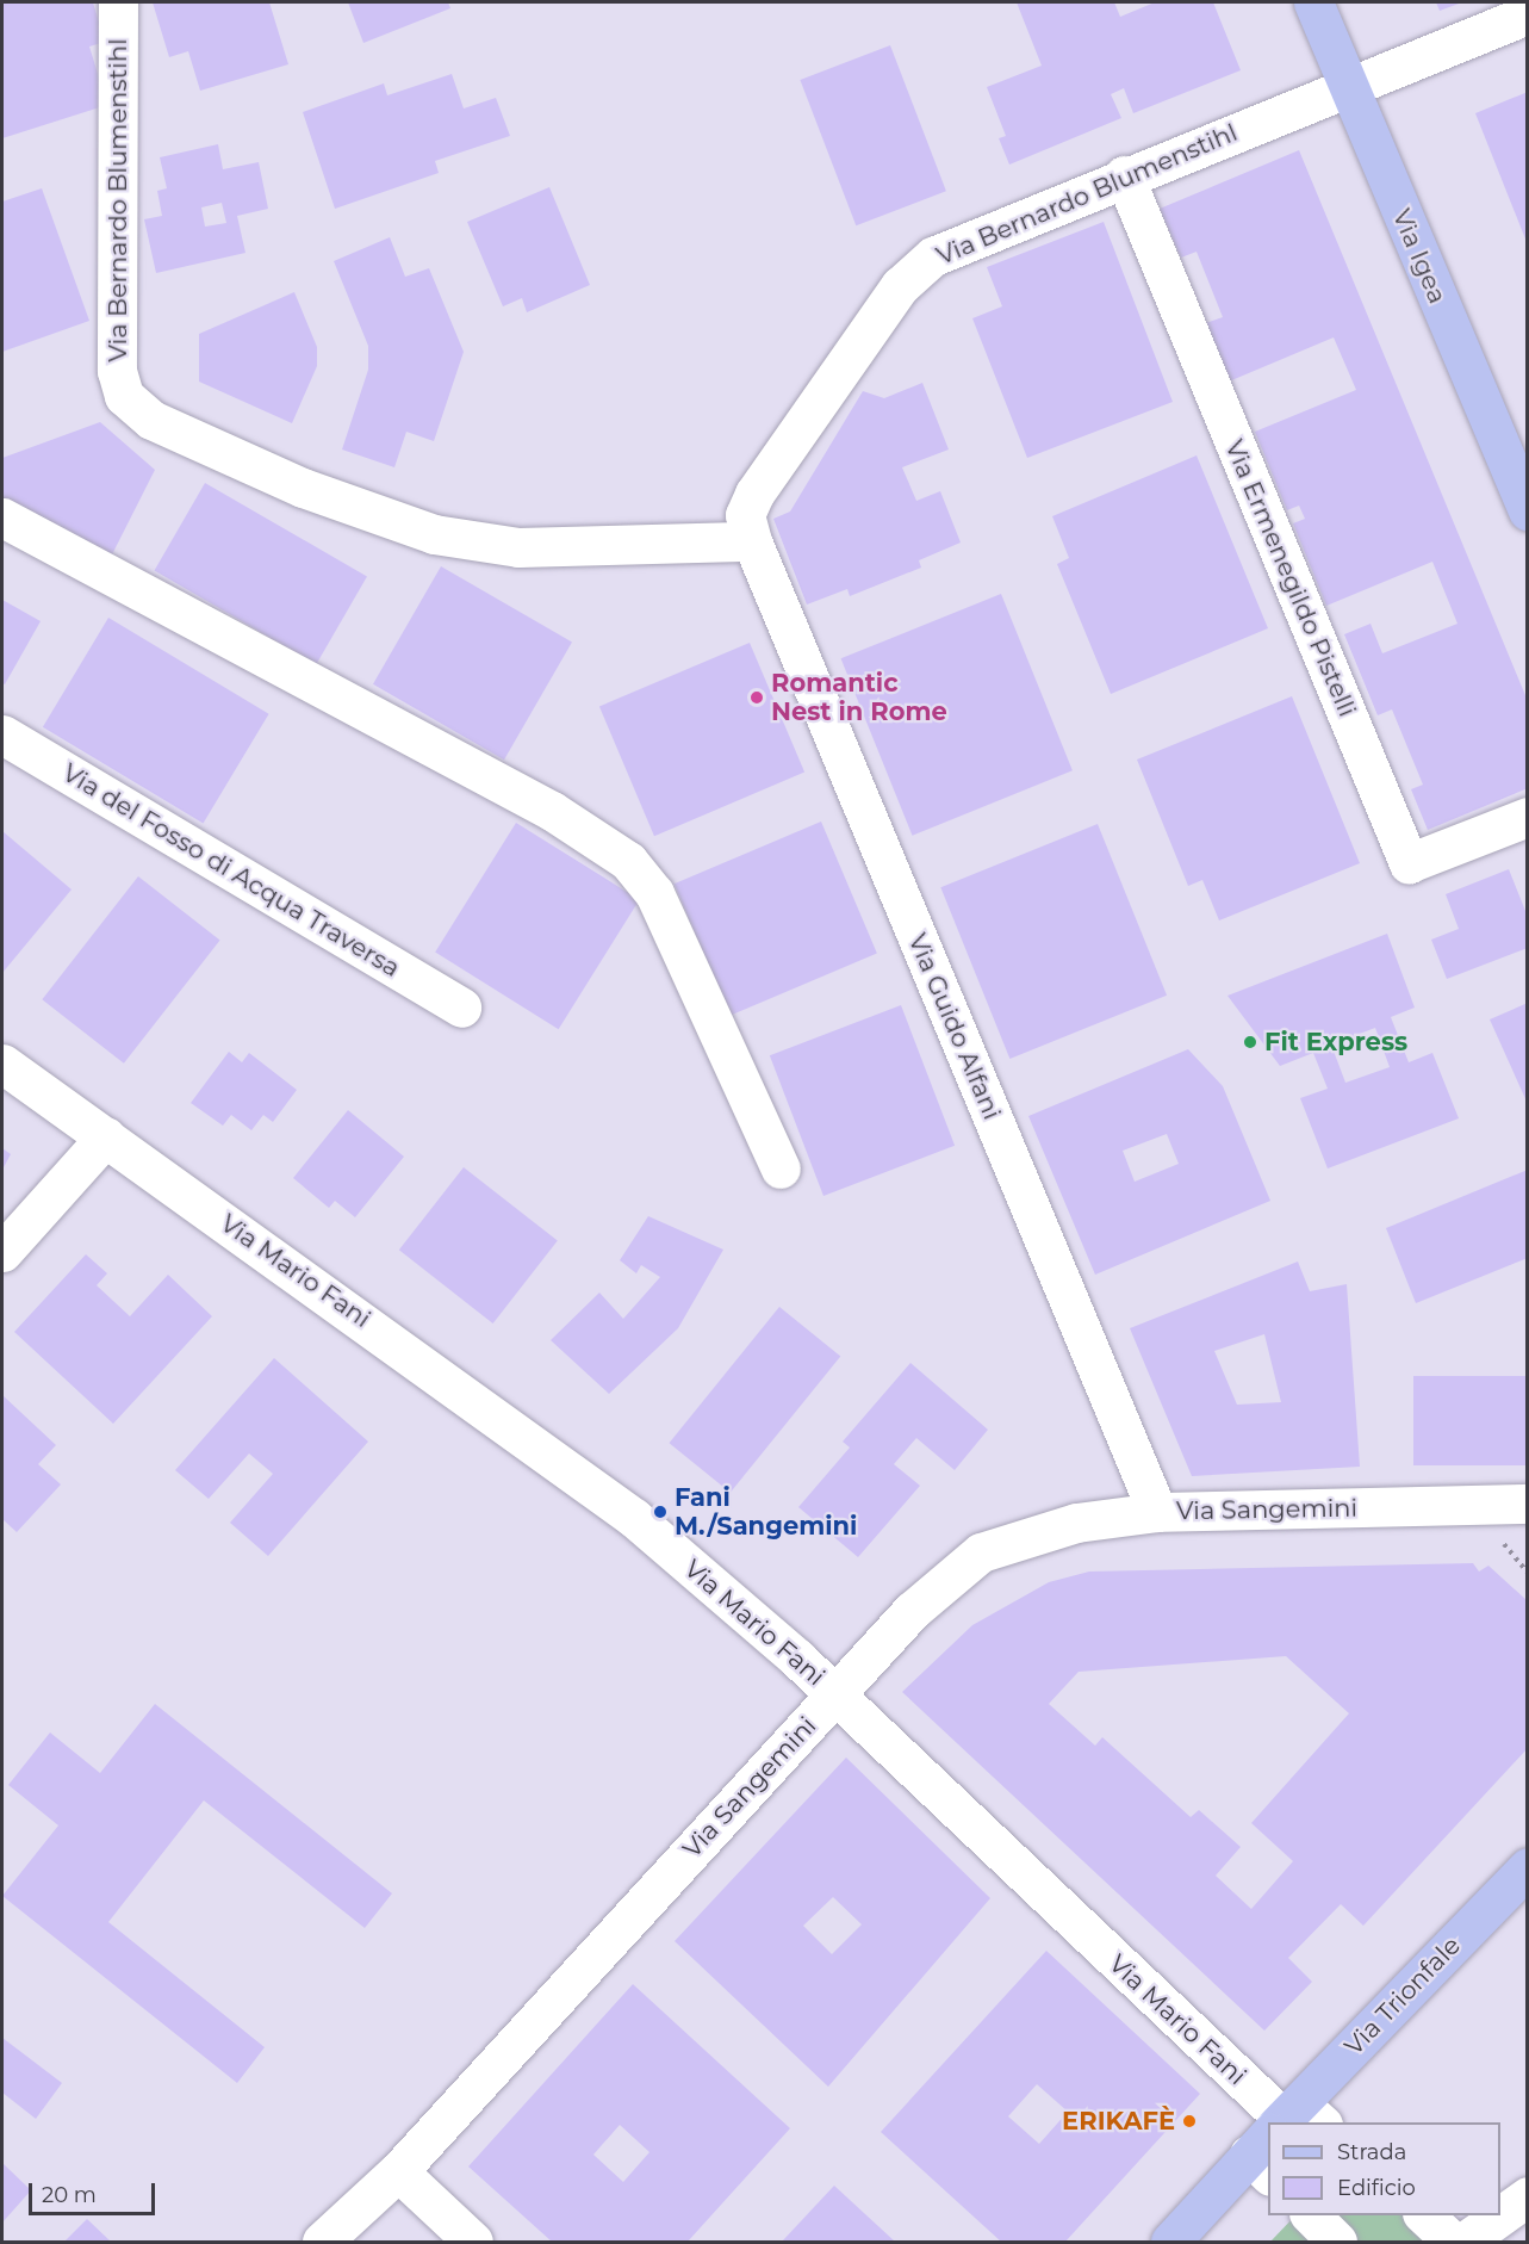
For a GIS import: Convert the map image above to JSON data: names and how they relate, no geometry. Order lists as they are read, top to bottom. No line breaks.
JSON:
{"streets":{"main road":["Via Igea","Via Trionfale"],"street":["Via Bernardo Blumenstihl","Via Ermenegildo Pistelli","Via del Fosso di Acqua Traversa","Via Guido Alfani","Via Mario Fani","Via Sangemini"]},"crossings":[["Via Bernardo Blumenstihl","Via Igea"],["Via Bernardo Blumenstihl","Via Ermenegildo Pistelli"],["Via Bernardo Blumenstihl","Via Guido Alfani"],["Via Guido Alfani","Via Sangemini"],["Via Mario Fani","Via Sangemini"]],"places":["Romantic Nest in Rome","Fit Express","Fani M./Sangemini","ERIKAFÈ"],"legend":["Strada","Edificio"],"scale_bar":"20 m"}
